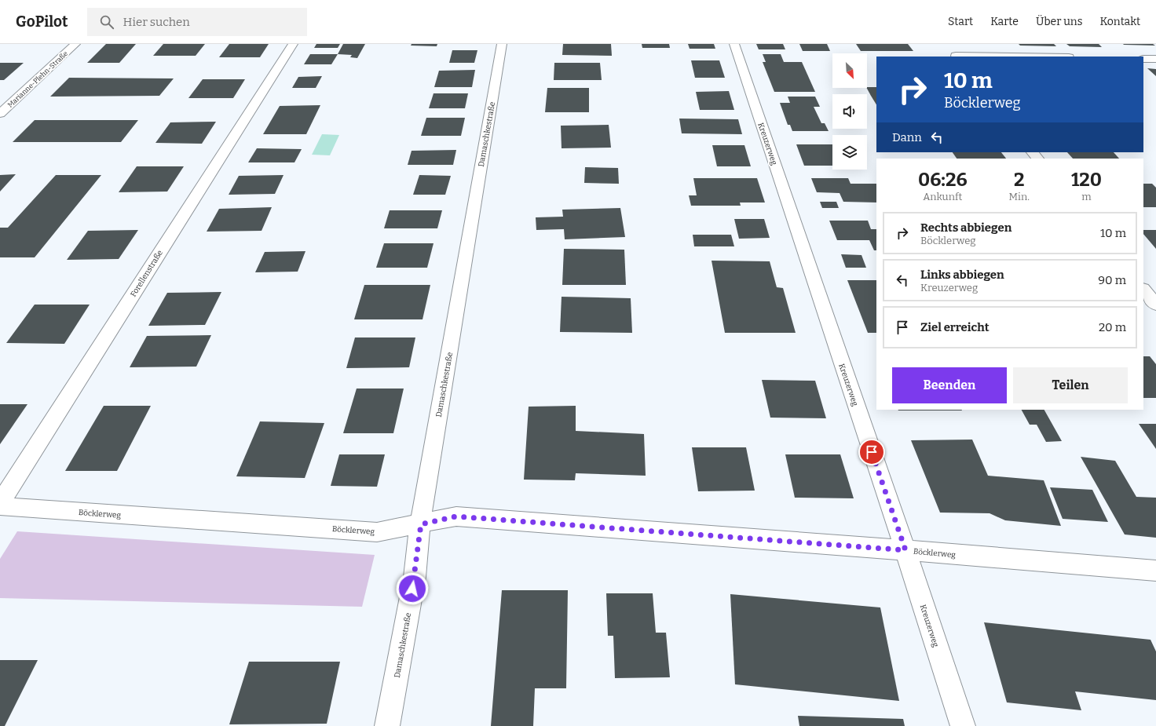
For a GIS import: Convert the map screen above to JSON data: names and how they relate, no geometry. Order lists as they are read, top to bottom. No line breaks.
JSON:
{"streets":{"street":["Marianne-Plehn-Straße","Damaschkestraße","Kreuzerweg","Forellenstraße","Böcklerweg"]},"crossings":[["Damaschkestraße","Böcklerweg"],["Kreuzerweg","Böcklerweg"]],"north":"bottom right","page":{"header":"GoPilot","search":"Hier suchen","nav":["Start","Karte","Über uns","Kontakt"],"turn":["10 m","Böcklerweg"],"then":"Dann","eta":["06:26","Ankunft","2","Min.","120","m"],"list":[{"name":"Rechts abbiegen","note":"Böcklerweg","value":"10 m"},{"name":"Links abbiegen","note":"Kreuzerweg","value":"90 m"},{"name":"Ziel erreicht","value":"20 m"}],"buttons":["Beenden","Teilen"]}}
